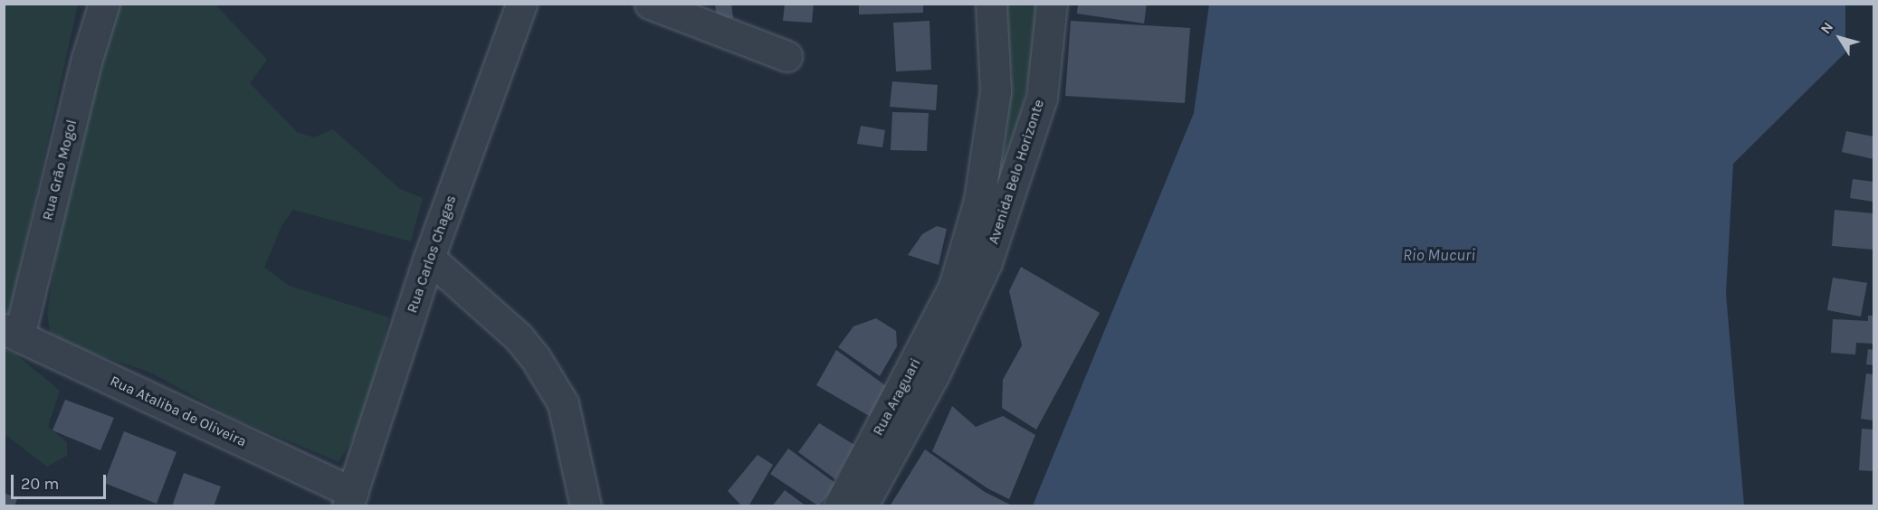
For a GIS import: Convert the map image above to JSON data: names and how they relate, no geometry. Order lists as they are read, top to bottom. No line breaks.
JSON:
{"streets":{"street":["Rua Grão Mogol","Avenida Belo Horizonte","Rua Carlos Chagas","Rua Araguari","Rua Ataliba de Oliveira"]},"crossings":[["Rua Grão Mogol","Rua Ataliba de Oliveira"],["Avenida Belo Horizonte","Rua Araguari"],["Rua Carlos Chagas","Rua Ataliba de Oliveira"]],"water":["Rio Mucuri"],"scale_bar":"20 m","north":"top left"}
